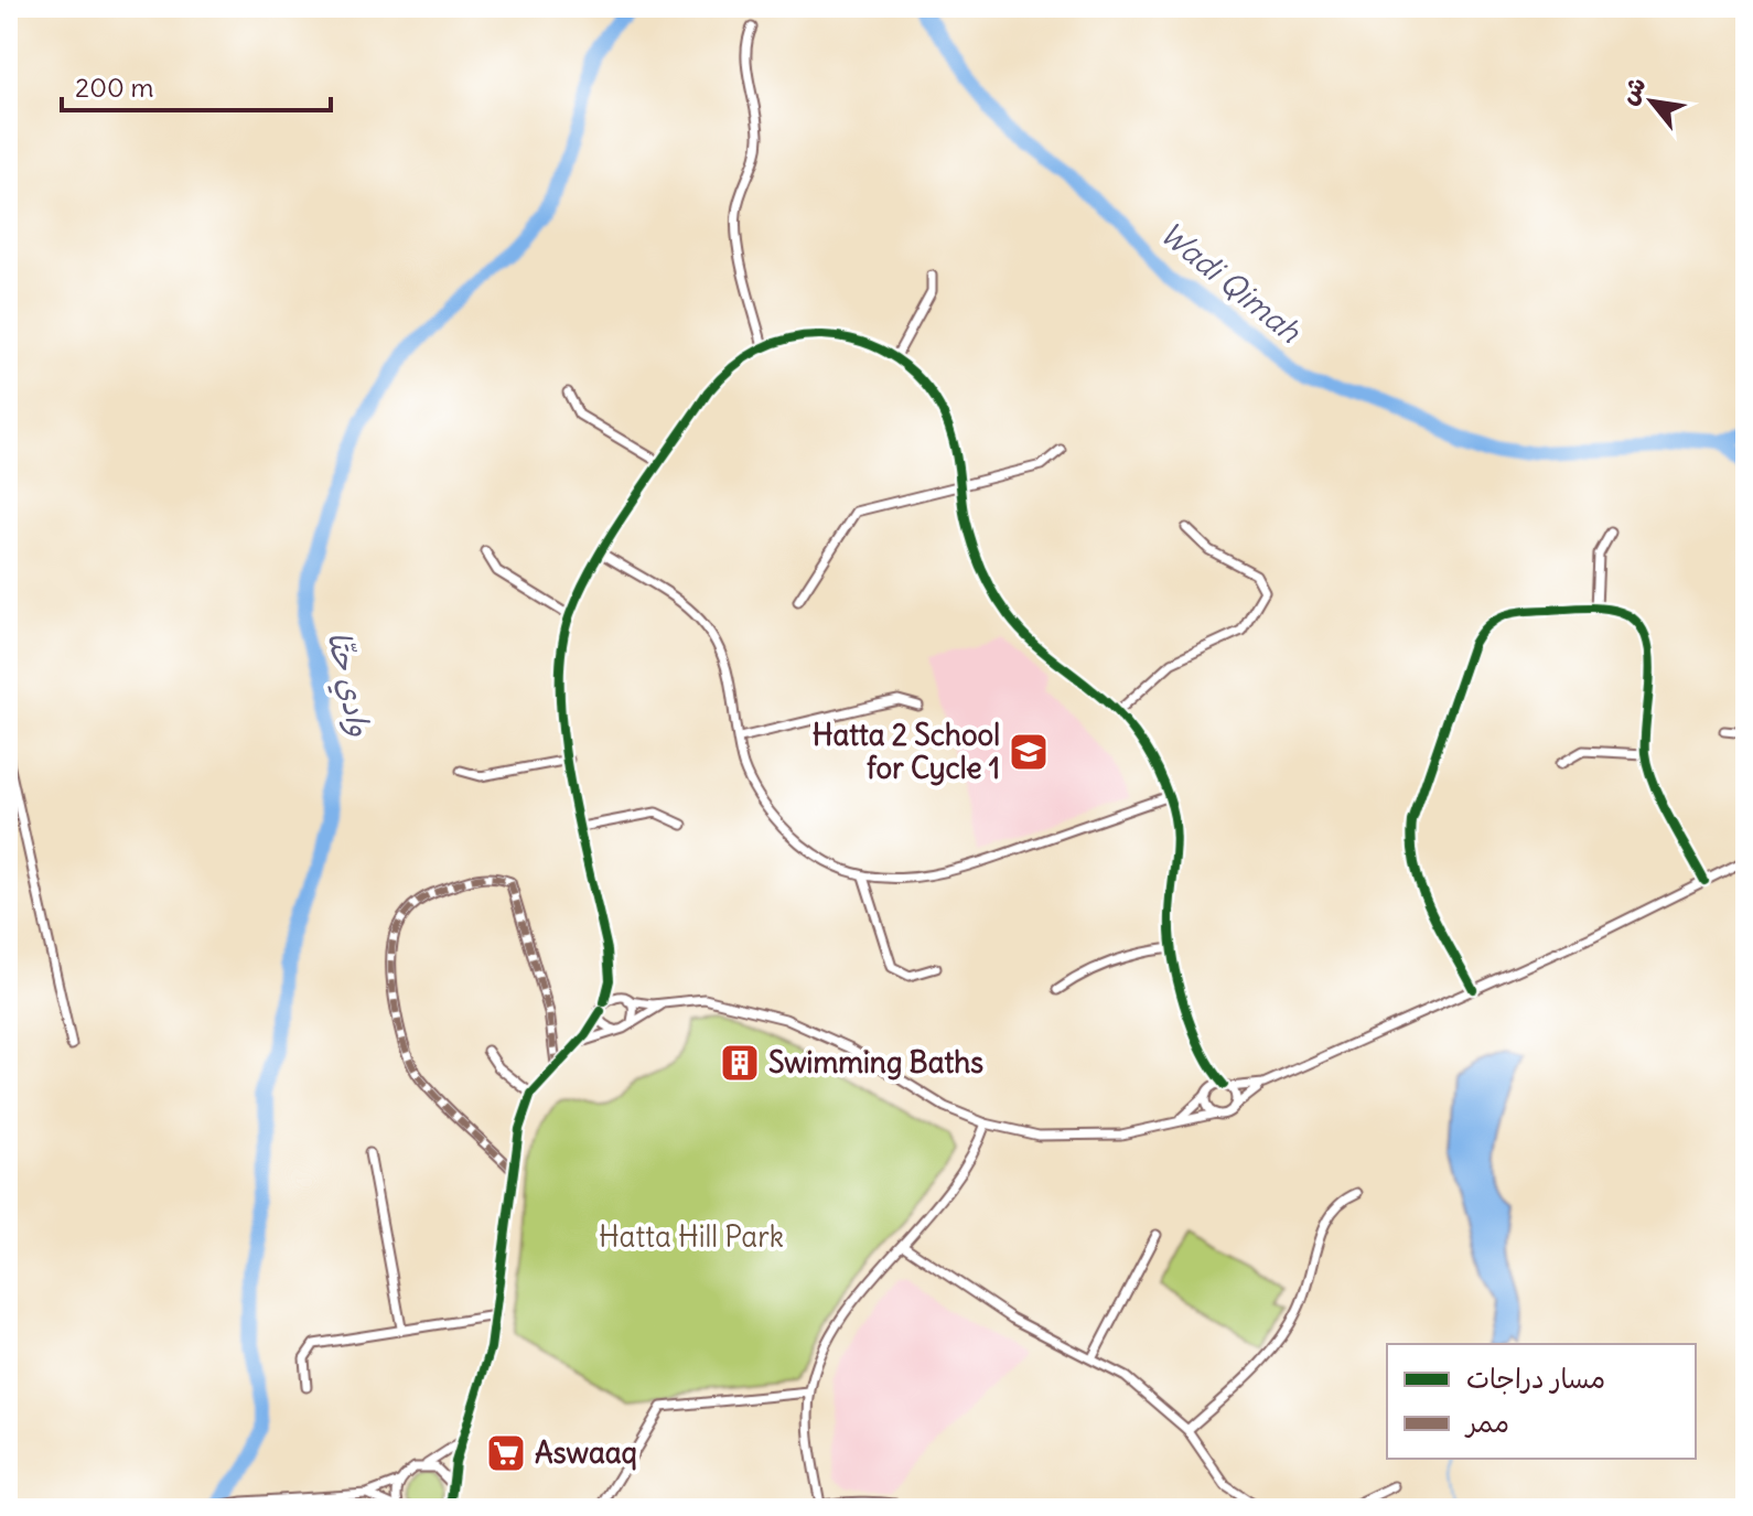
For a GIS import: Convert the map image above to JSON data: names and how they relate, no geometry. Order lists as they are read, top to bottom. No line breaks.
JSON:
{"water":["Wadi Qimah","وادي حتّا"],"parks":["Hatta Hill Park"],"places":{"school or university":["Hatta 2 School for Cycle 1"],"building":["Swimming Baths"],"supermarket":["Aswaaq"]},"legend":["مسار دراجات","ممر"],"scale_bar":"200 m","north":"top left"}
